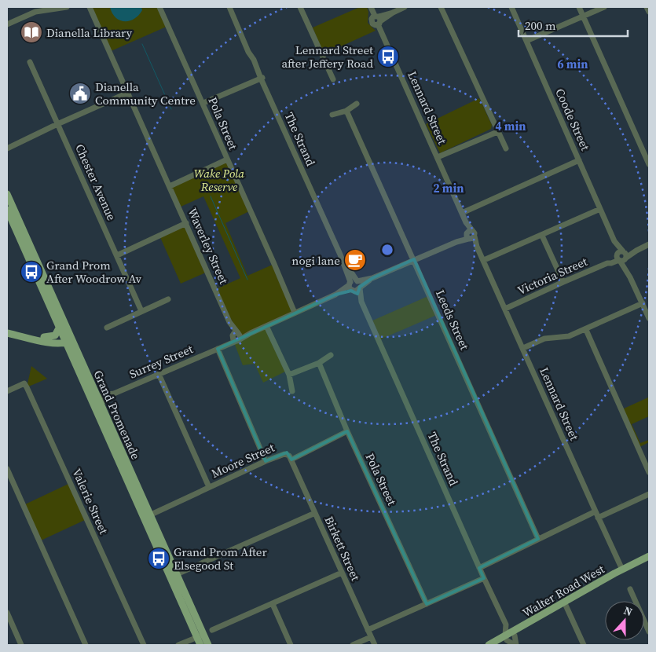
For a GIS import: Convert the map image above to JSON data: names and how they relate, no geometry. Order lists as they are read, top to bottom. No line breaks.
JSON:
{"streets":{"main road":["Grand Promenade","Walter Road West"],"street":["Lennard Street","Coode Street","Pola Street","The Strand","Chester Avenue","Waverley Street","Victoria Street","Leeds Street","Surrey Street","Moore Street","Valerie Street","Birkett Street"]},"crossings":[["Lennard Street","Victoria Street"],["Lennard Street","Surrey Street"],["Lennard Street","Walter Road West"],["Coode Street","Victoria Street"],["Pola Street","Surrey Street"],["Pola Street","Moore Street"],["The Strand","Surrey Street"],["The Strand","Walter Road West"],["Waverley Street","Surrey Street"],["Leeds Street","Surrey Street"],["Surrey Street","Grand Promenade"],["Grand Promenade","Moore Street"],["Moore Street","Birkett Street"]],"parks":["Wake Pola Reserve"],"places":{"library":["Dianella Library"],"bus stop":["Lennard Street after Jeffery Road","Grand Prom After Woodrow Av","Grand Prom After Elsegood St"],"public building":["Dianella Community Centre"],"cafe":["nogi lane"]},"scale_bar":"200 m","north":"top","rings":["6 min","4 min","2 min"]}
